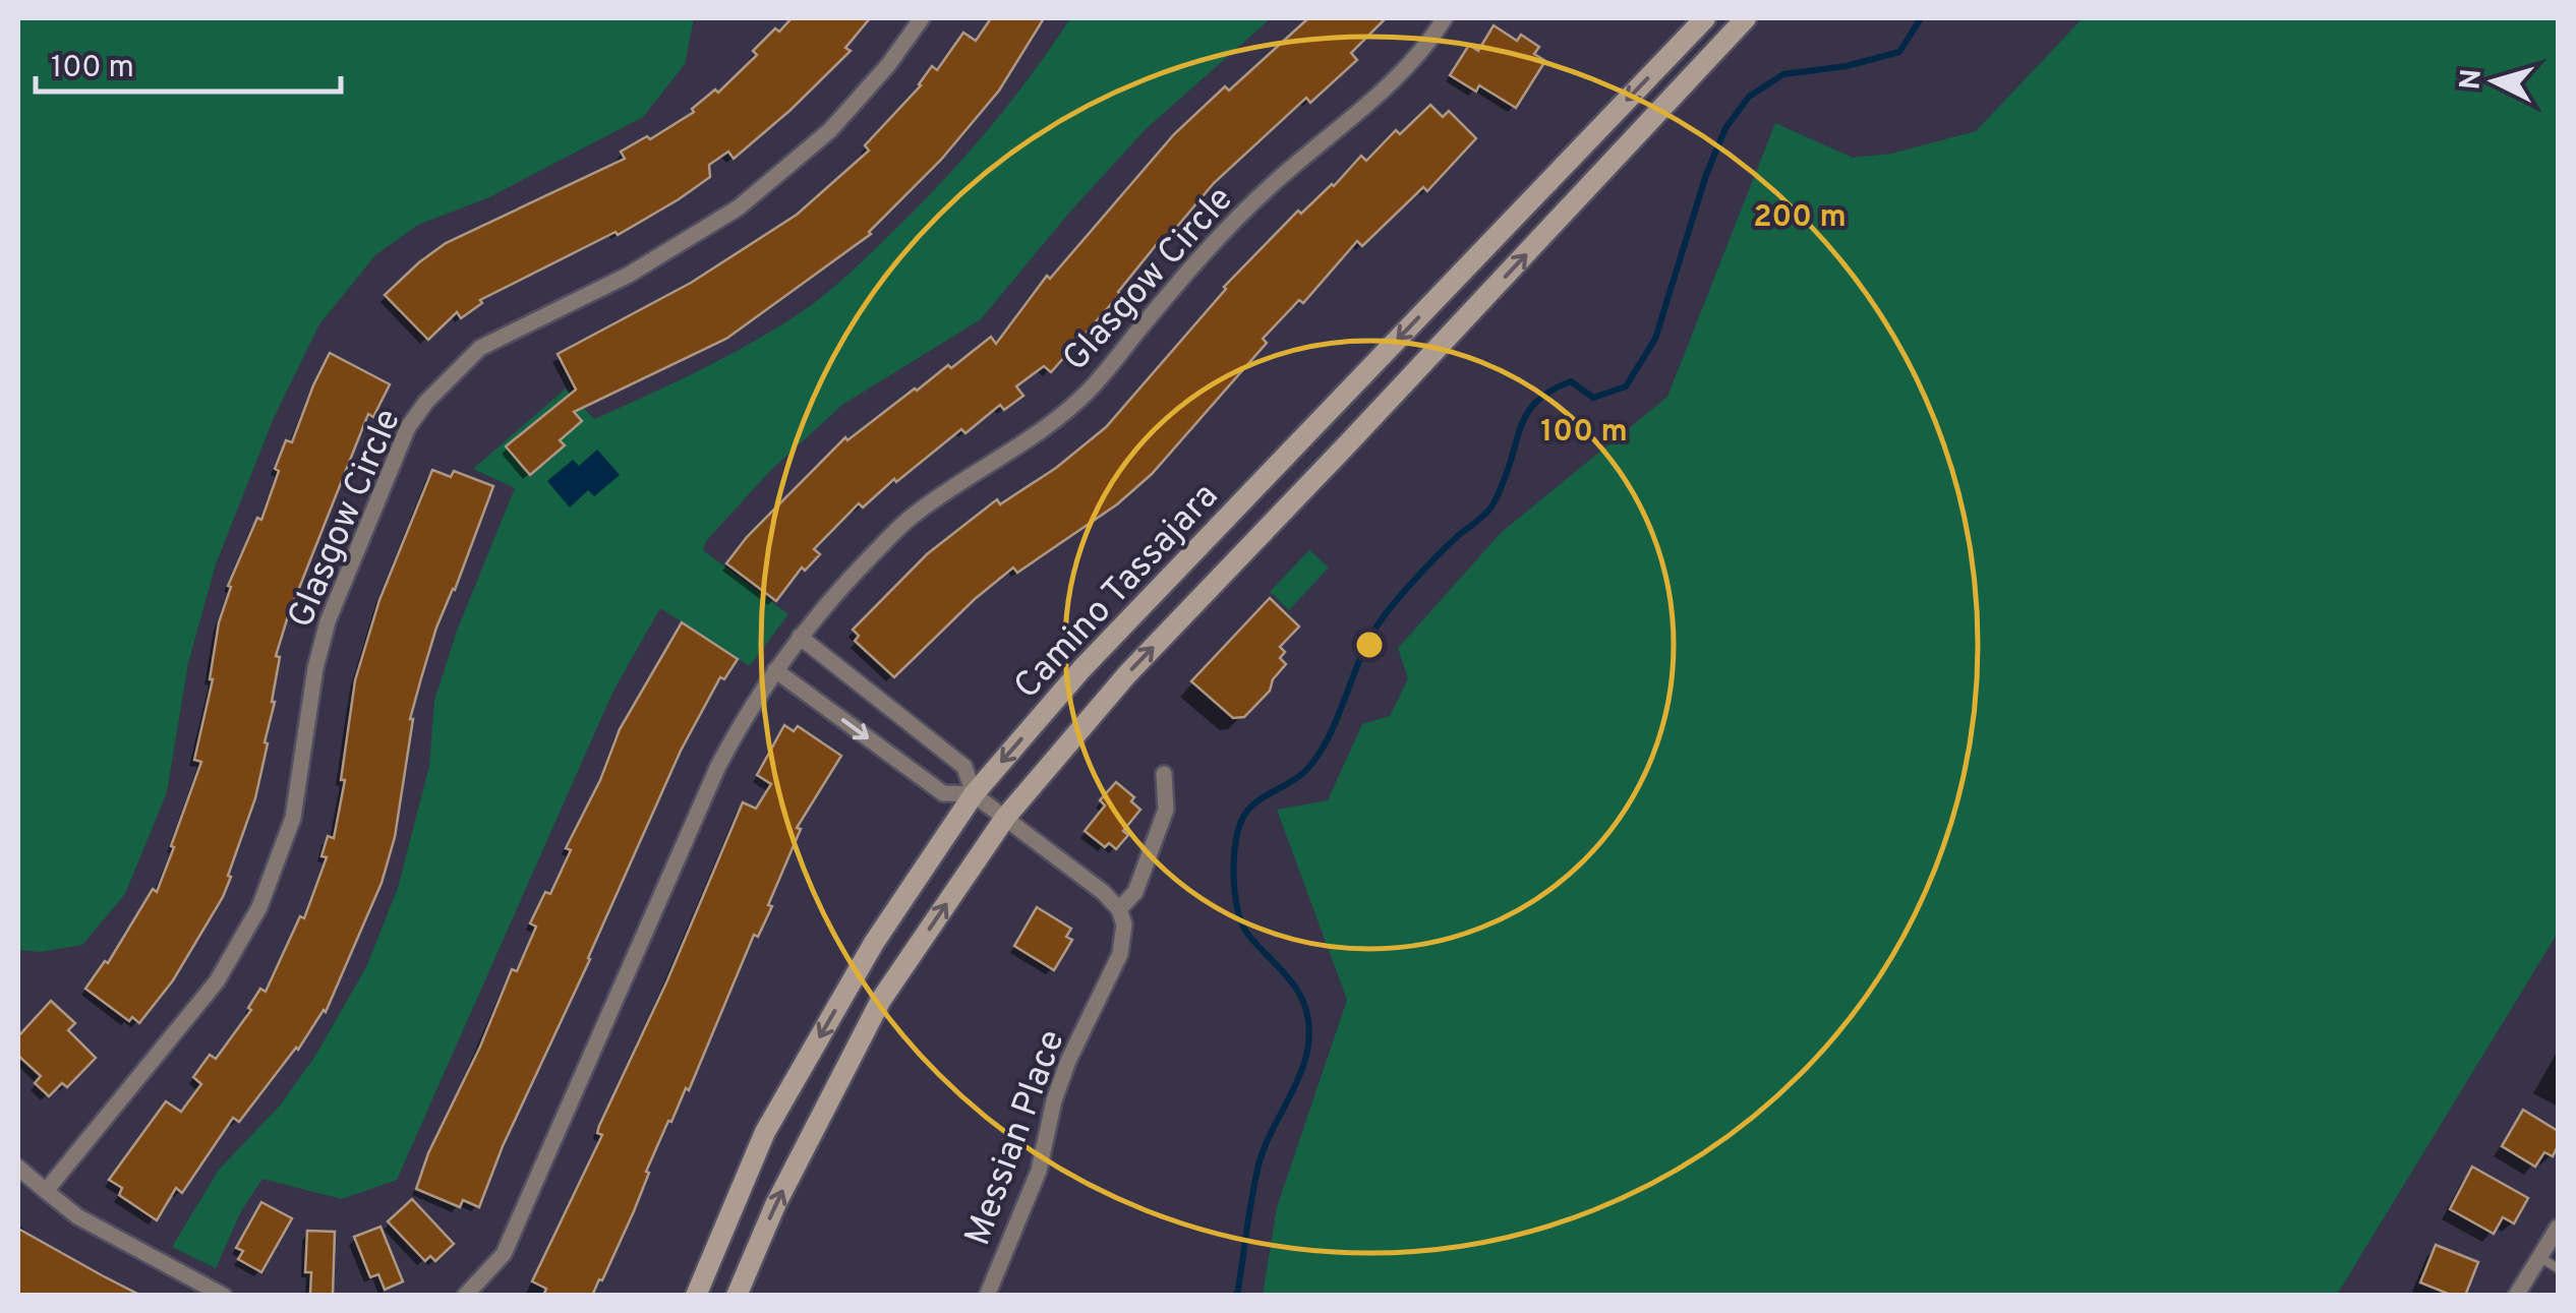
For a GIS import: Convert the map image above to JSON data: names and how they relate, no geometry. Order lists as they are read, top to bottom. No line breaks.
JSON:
{"streets":{"main road":["Camino Tassajara"],"street":["Glasgow Circle","Messian Place"]},"scale_bar":"100 m","north":"left","rings":["200 m","100 m"]}
